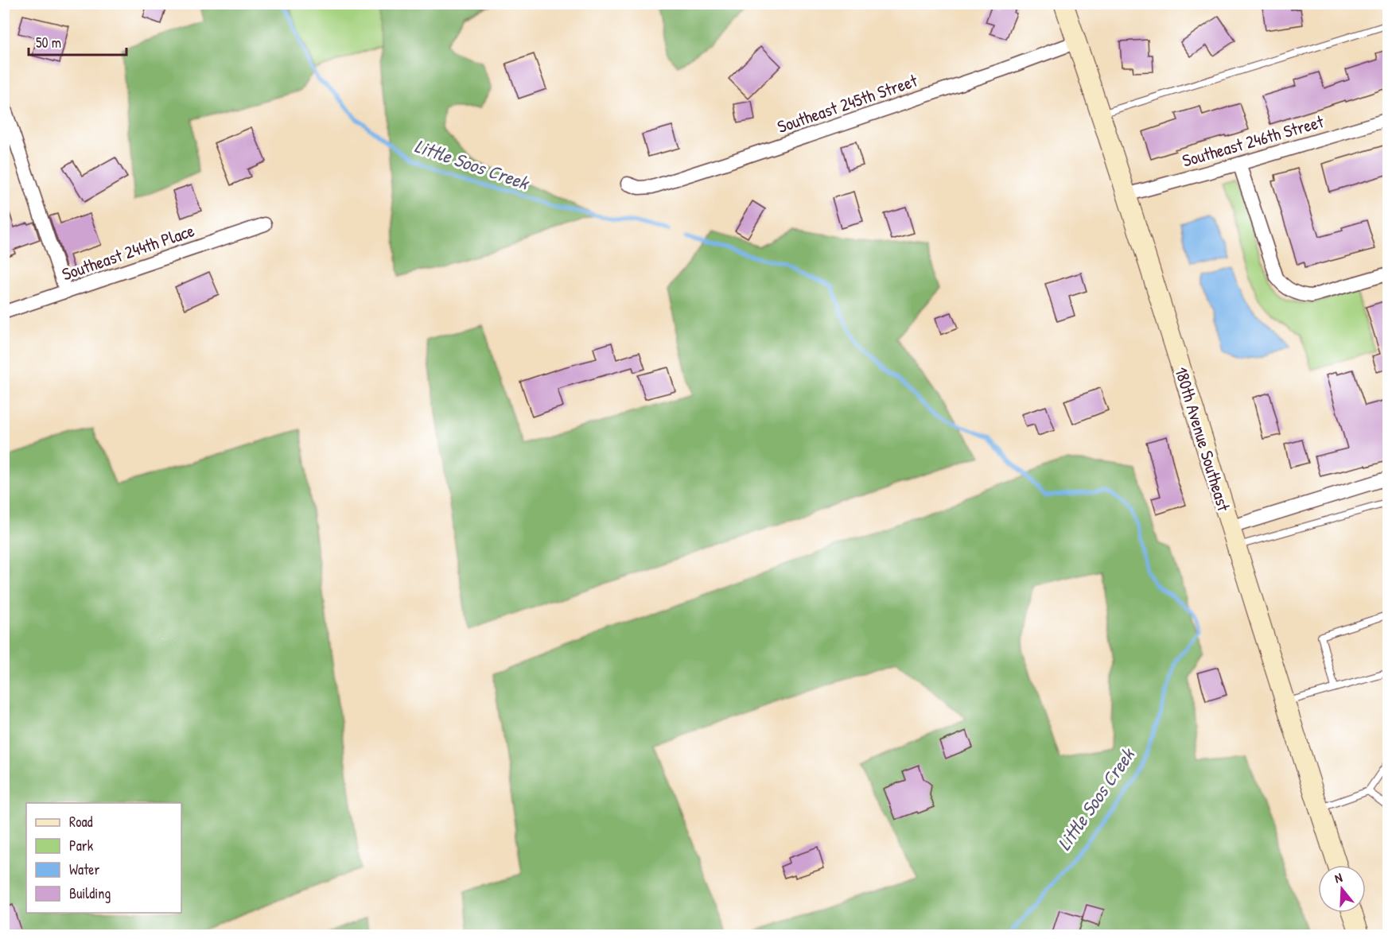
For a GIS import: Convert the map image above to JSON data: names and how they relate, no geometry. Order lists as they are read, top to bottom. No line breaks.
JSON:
{"streets":{"street":["Southeast 245th Street","Southeast 246th Street","Southeast 244th Place","180th Avenue Southeast"]},"crossings":[["Southeast 245th Street","180th Avenue Southeast"],["Southeast 246th Street","180th Avenue Southeast"]],"water":["Little Soos Creek"],"legend":["Road","Park","Water","Building"],"scale_bar":"50 m","north":"top"}
